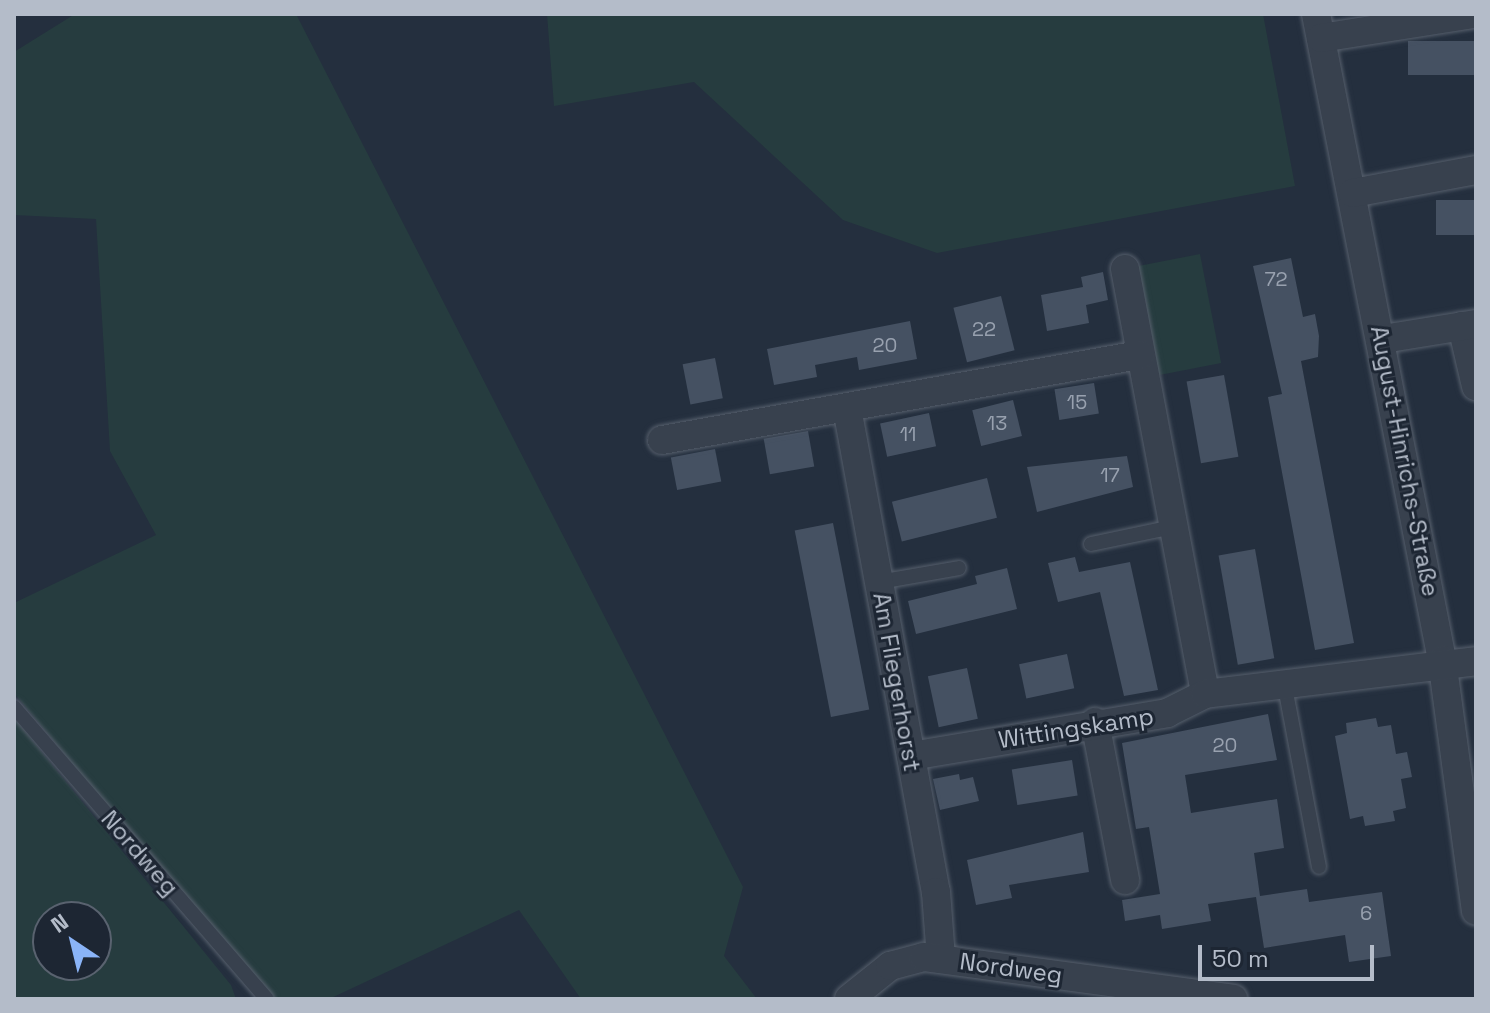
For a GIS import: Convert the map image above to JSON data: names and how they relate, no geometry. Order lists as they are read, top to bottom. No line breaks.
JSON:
{"streets":{"street":["August-Hinrichs-Straße","Am Fliegerhorst","Wittingskamp","Nordweg"]},"crossings":[["August-Hinrichs-Straße","Wittingskamp"],["Am Fliegerhorst","Wittingskamp"],["Am Fliegerhorst","Nordweg"]],"house_numbers":["72","22","20","15","13","11","17","20","6"],"scale_bar":"50 m","north":"top left"}
